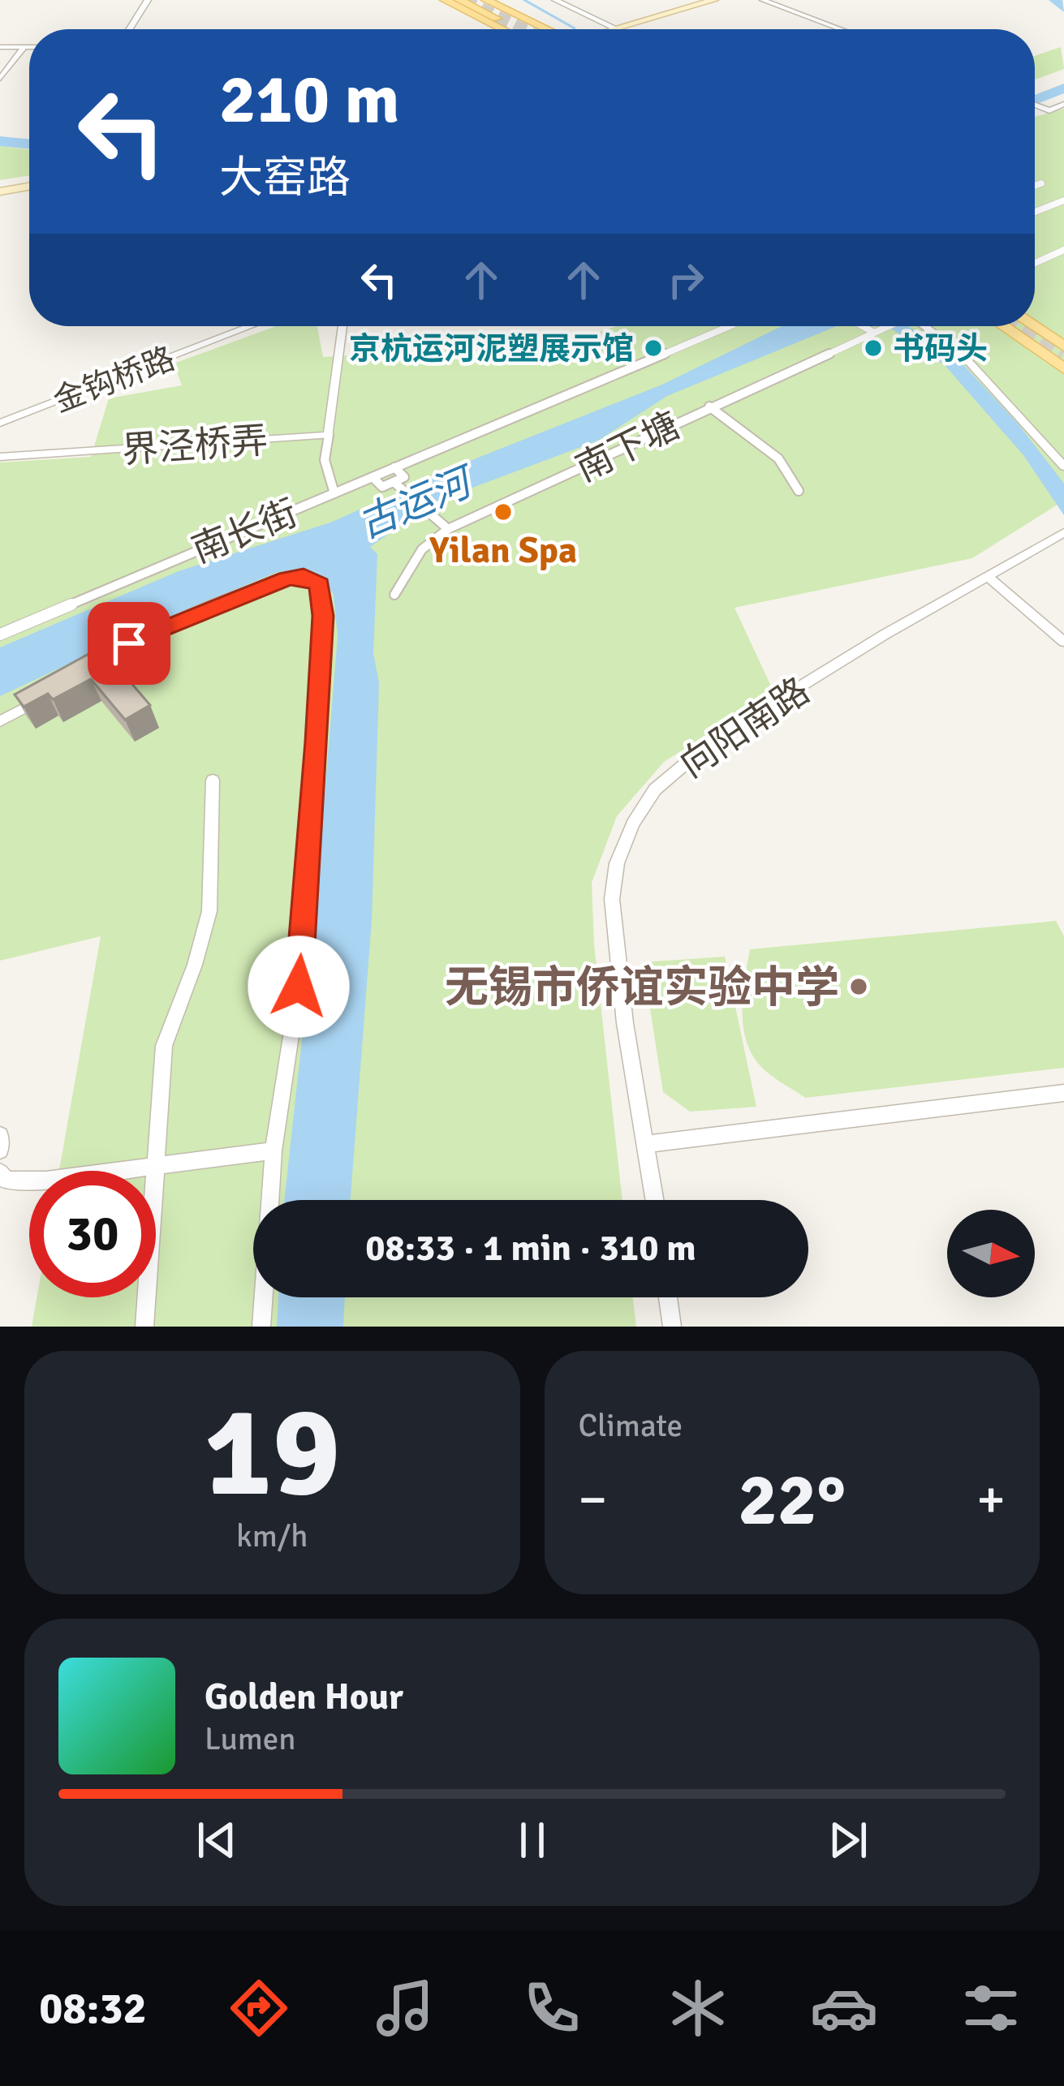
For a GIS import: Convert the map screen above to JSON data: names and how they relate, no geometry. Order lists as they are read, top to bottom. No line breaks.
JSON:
{"streets":{"street":["金钩桥路","界泾桥弄","南下塘","南长街","向阳南路"]},"water":["古运河"],"places":["京杭运河泥塑展示馆","书码头","Yilan Spa","无锡市侨谊实验中学"],"north":"right","page":{"turn":["210 m","大窑路"],"limit":"30","trip":"08:33 · 1 min · 310 m","tile":[["19","km/h"],"Climate"],"heat":["−","22°","+"],"song":["Golden Hour","Lumen"],"tabs":"08:32"}}
